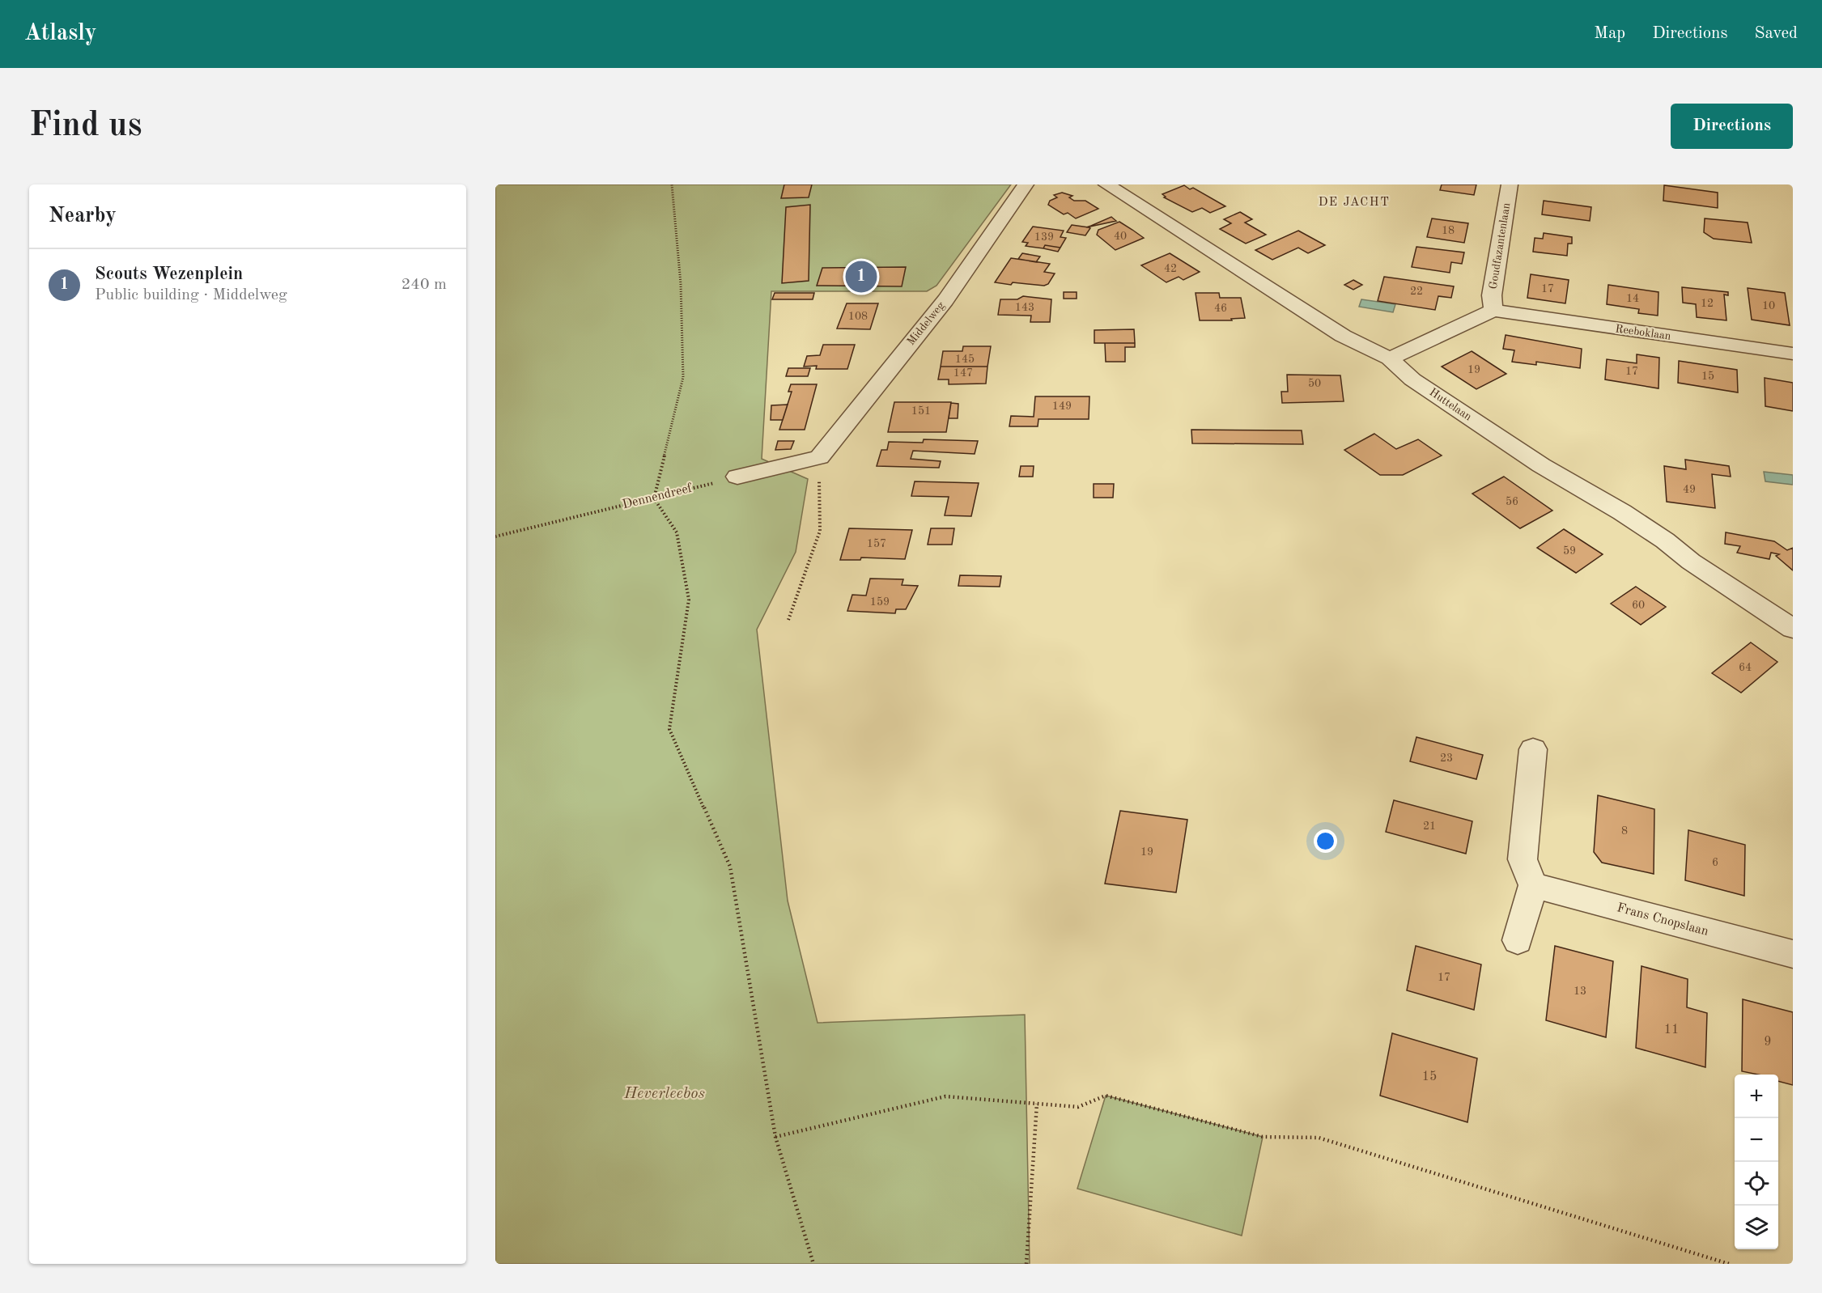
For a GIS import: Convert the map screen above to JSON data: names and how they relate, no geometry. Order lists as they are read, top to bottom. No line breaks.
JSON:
{"streets":{"street":["Goudfazantenlaan","Middelweg","Reeboklaan","Huttelaan","Frans Cnopslaan"],"path":["Dennendreef"]},"crossings":[["Goudfazantenlaan","Reeboklaan"]],"districts":["DE JACHT"],"parks":["Heverleebos"],"house_numbers":["18","40","139","42","17","22","14","12","10","143","46","108","145","19","17","147","15","50","149","151","49","56","157","59","159","60","64","23","21","8","19","6","17","13","11","9","15"],"page":{"header":"Atlasly","nav":["Map","Directions","Saved"],"buttons":"Directions","title":"Find us","heading":"Nearby","list":[{"mark":"1","name":"Scouts Wezenplein","note":"Public building · Middelweg","value":"240 m"}],"pins":"1","map_buttons":["+","−"]}}
